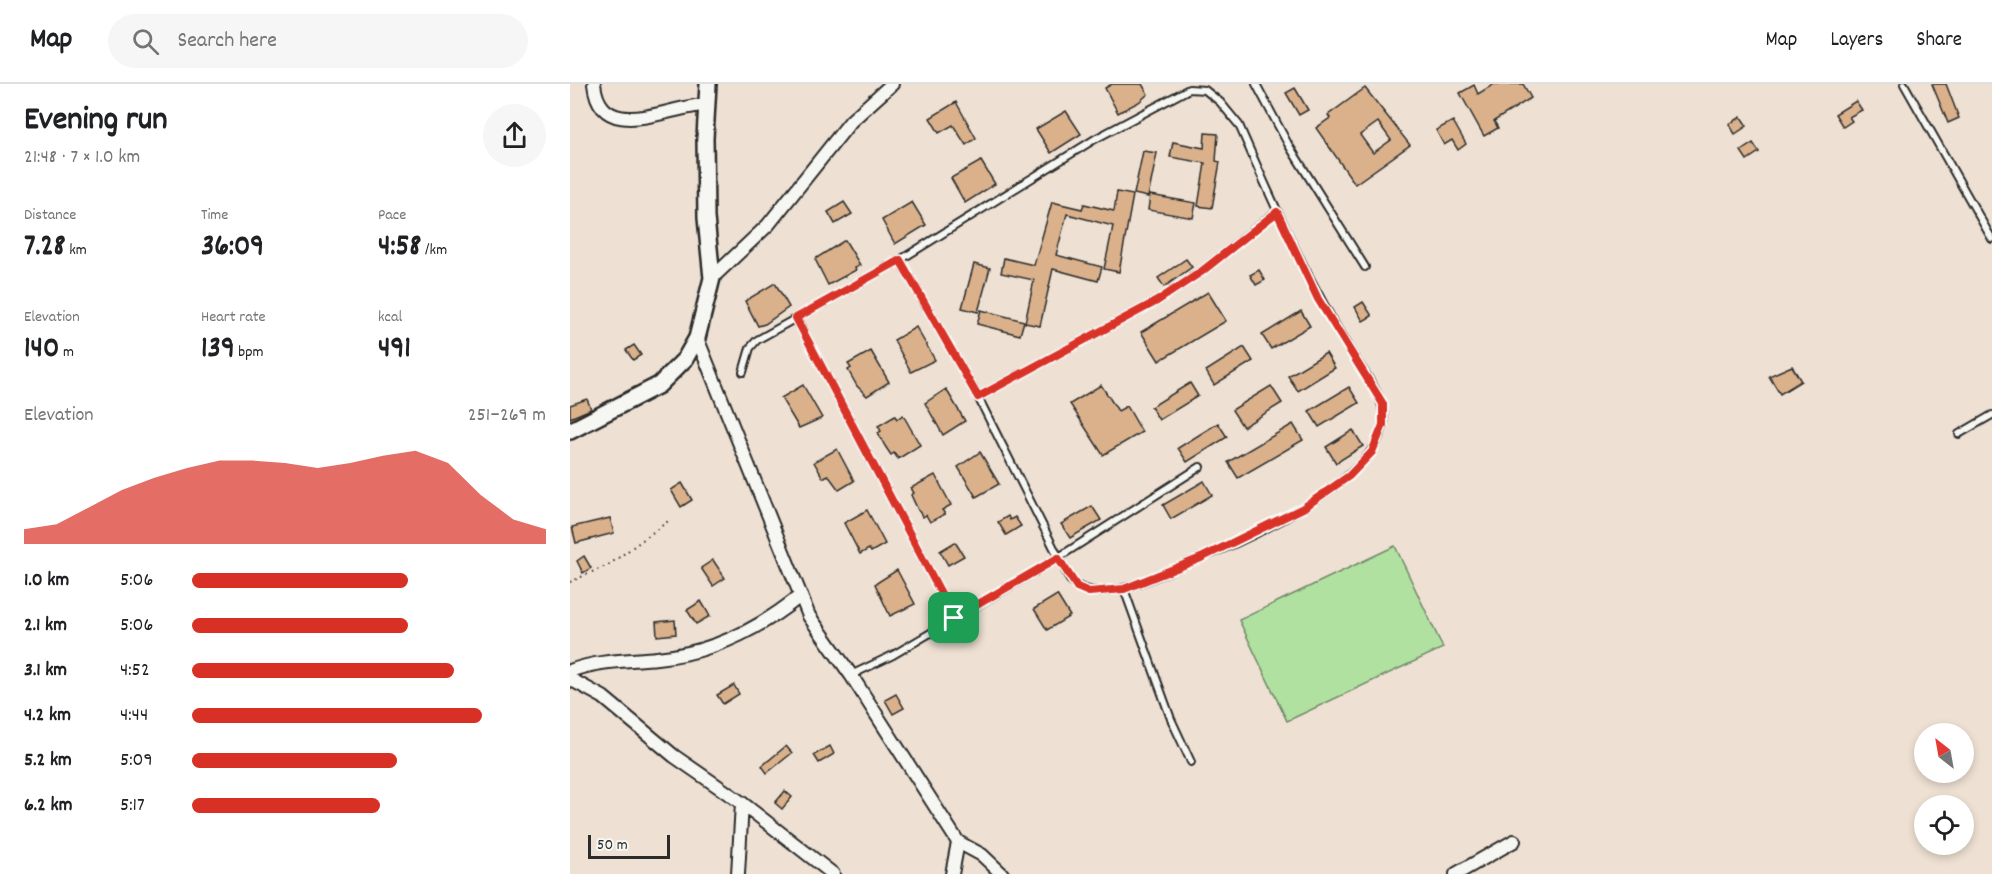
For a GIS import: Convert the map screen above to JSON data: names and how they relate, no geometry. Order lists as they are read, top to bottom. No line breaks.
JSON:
{"scale_bar":"50 m","north":"top left","page":{"header":"Map","search":"Search here","nav":["Map","Layers","Share"],"heading":["Evening run","21:48 · 7 × 1.0 km"],"stats":[["Distance","7.28 km"],["Time","36:09"],["Pace","4:58 /km"],["Elevation","140 m"],["Heart rate","139 bpm"],["kcal","491"]],"chart":["Elevation","251–269 m"],"list":[{"name":"1.0 km","note":"5:06"},{"name":"2.1 km","note":"5:06"},{"name":"3.1 km","note":"4:52"},{"name":"4.2 km","note":"4:44"},{"name":"5.2 km","note":"5:09"},{"name":"6.2 km","note":"5:17"}],"scale":"50 m"}}
